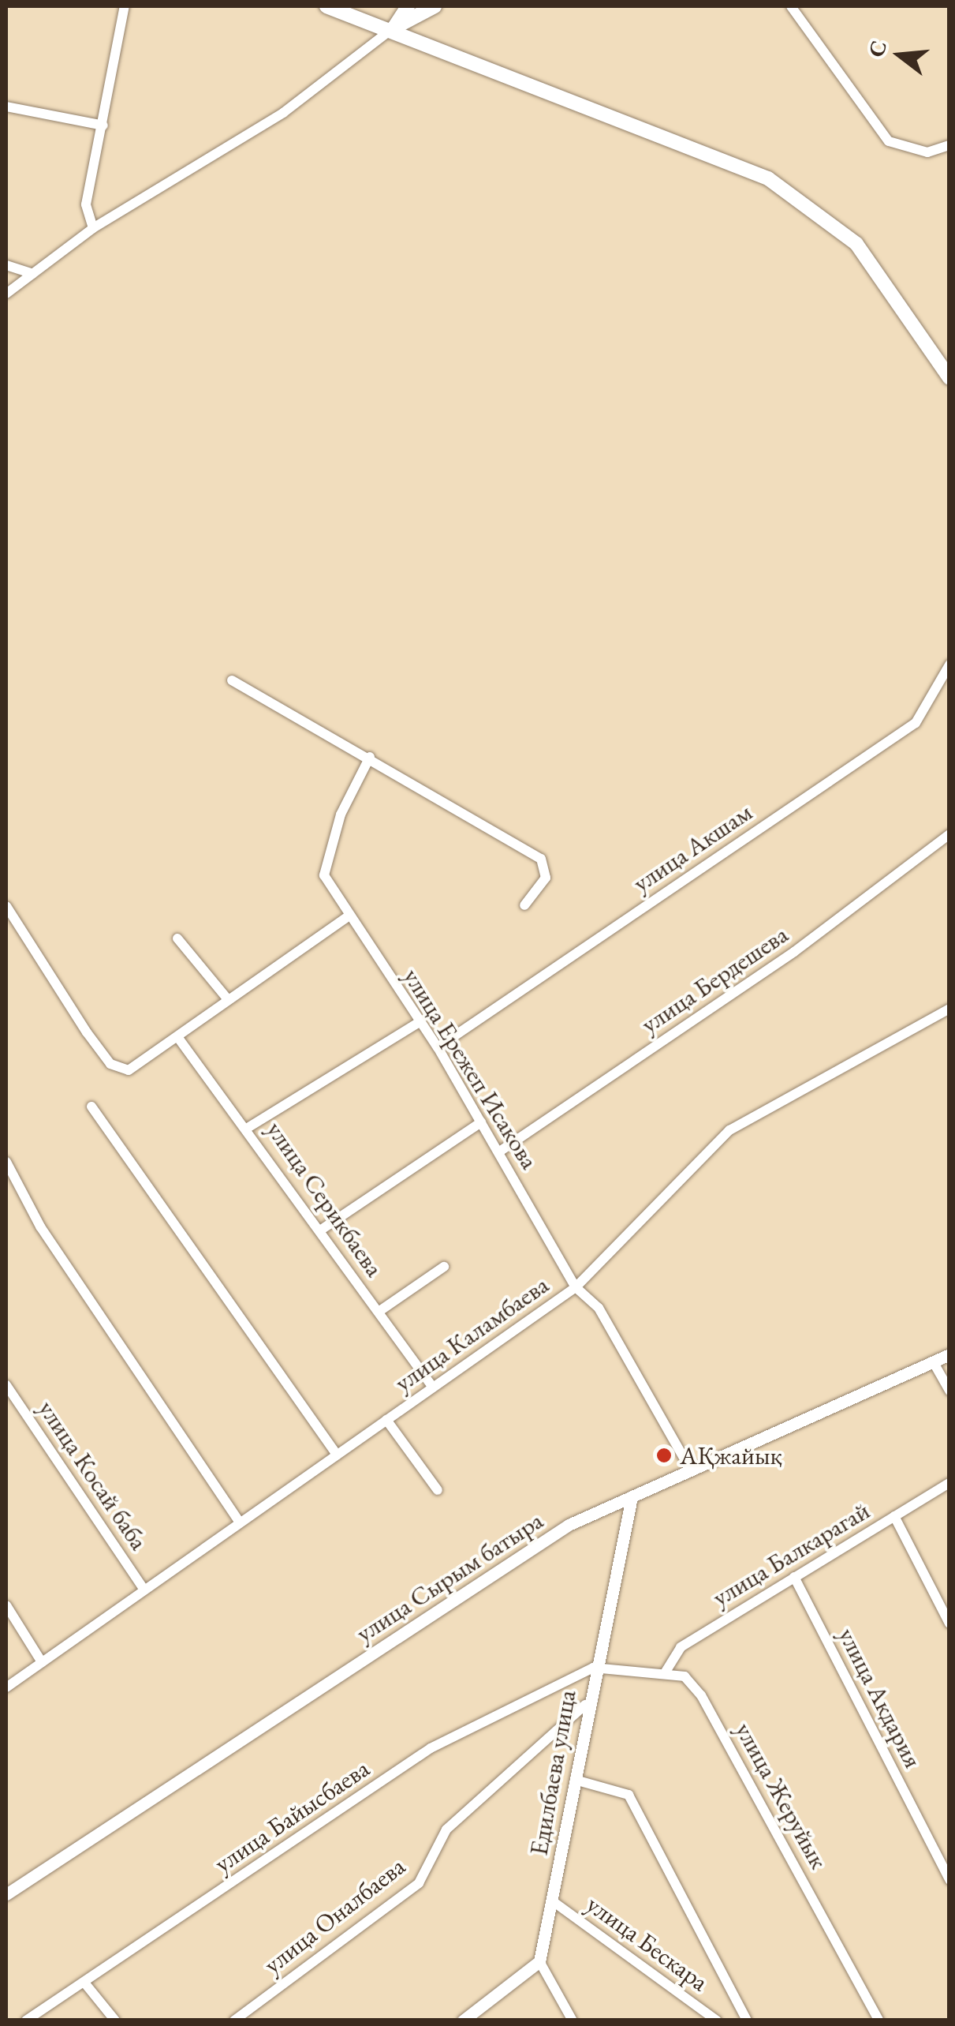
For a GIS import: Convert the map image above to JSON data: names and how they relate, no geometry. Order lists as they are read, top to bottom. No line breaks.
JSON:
{"streets":{"street":["улица Акшам","улица Бердешева","улица Ережеп Исакова","улица Серикбаева","улица Каламбаева","улица Косай баба","улица Балкарагай","улица Сырым батыра","улица Акдария","Едилбаева улица","улица Жеруйык","улица Байысбаева","улица Оналбаева","улица Бескара"]},"crossings":[["улица Акшам","улица Ережеп Исакова"],["улица Бердешева","улица Ережеп Исакова"],["улица Ережеп Исакова","улица Каламбаева"],["улица Ережеп Исакова","улица Сырым батыра"],["улица Серикбаева","улица Каламбаева"],["улица Каламбаева","улица Косай баба"],["улица Балкарагай","улица Акдария"],["улица Балкарагай","улица Жеруйык"],["улица Сырым батыра","Едилбаева улица"],["Едилбаева улица","улица Жеруйык"],["Едилбаева улица","улица Байысбаева"],["Едилбаева улица","улица Оналбаева"],["Едилбаева улица","улица Бескара"],["улица Жеруйык","улица Байысбаева"]],"places":["АҚжайық"],"north":"left"}
